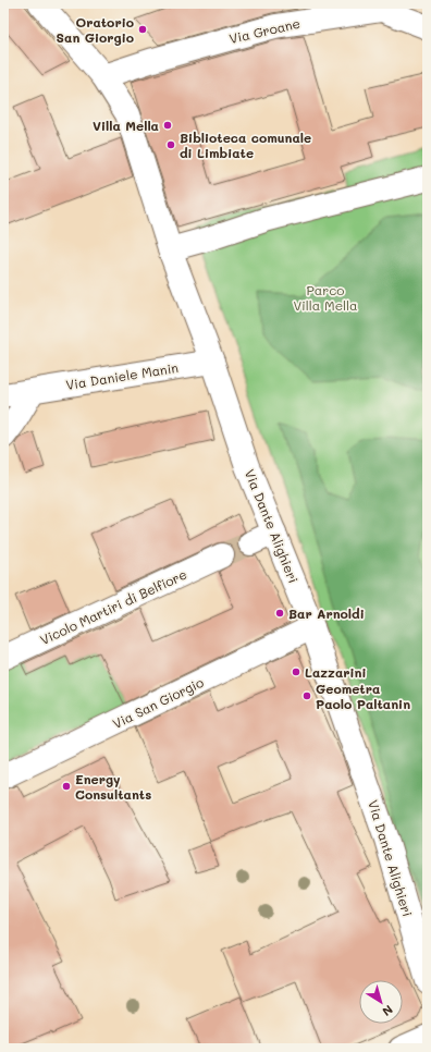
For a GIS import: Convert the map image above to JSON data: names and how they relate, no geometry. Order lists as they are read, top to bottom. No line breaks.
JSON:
{"streets":{"street":["Via Groane","Via Daniele Manin","Via Dante Alighieri","Vicolo Martiri di Belfiore","Via San Giorgio"]},"crossings":[["Via Groane","Via Dante Alighieri"],["Via Daniele Manin","Via Dante Alighieri"],["Via Dante Alighieri","Via San Giorgio"]],"parks":["Parco Villa Mella"],"places":["Oratorio San Giorgio","Villa Mella","Biblioteca comunale di Limbiate","Bar Arnoldi","Lazzarini","Geometra Paolo Paltanin","Energy Consultants"],"north":"bottom right"}
